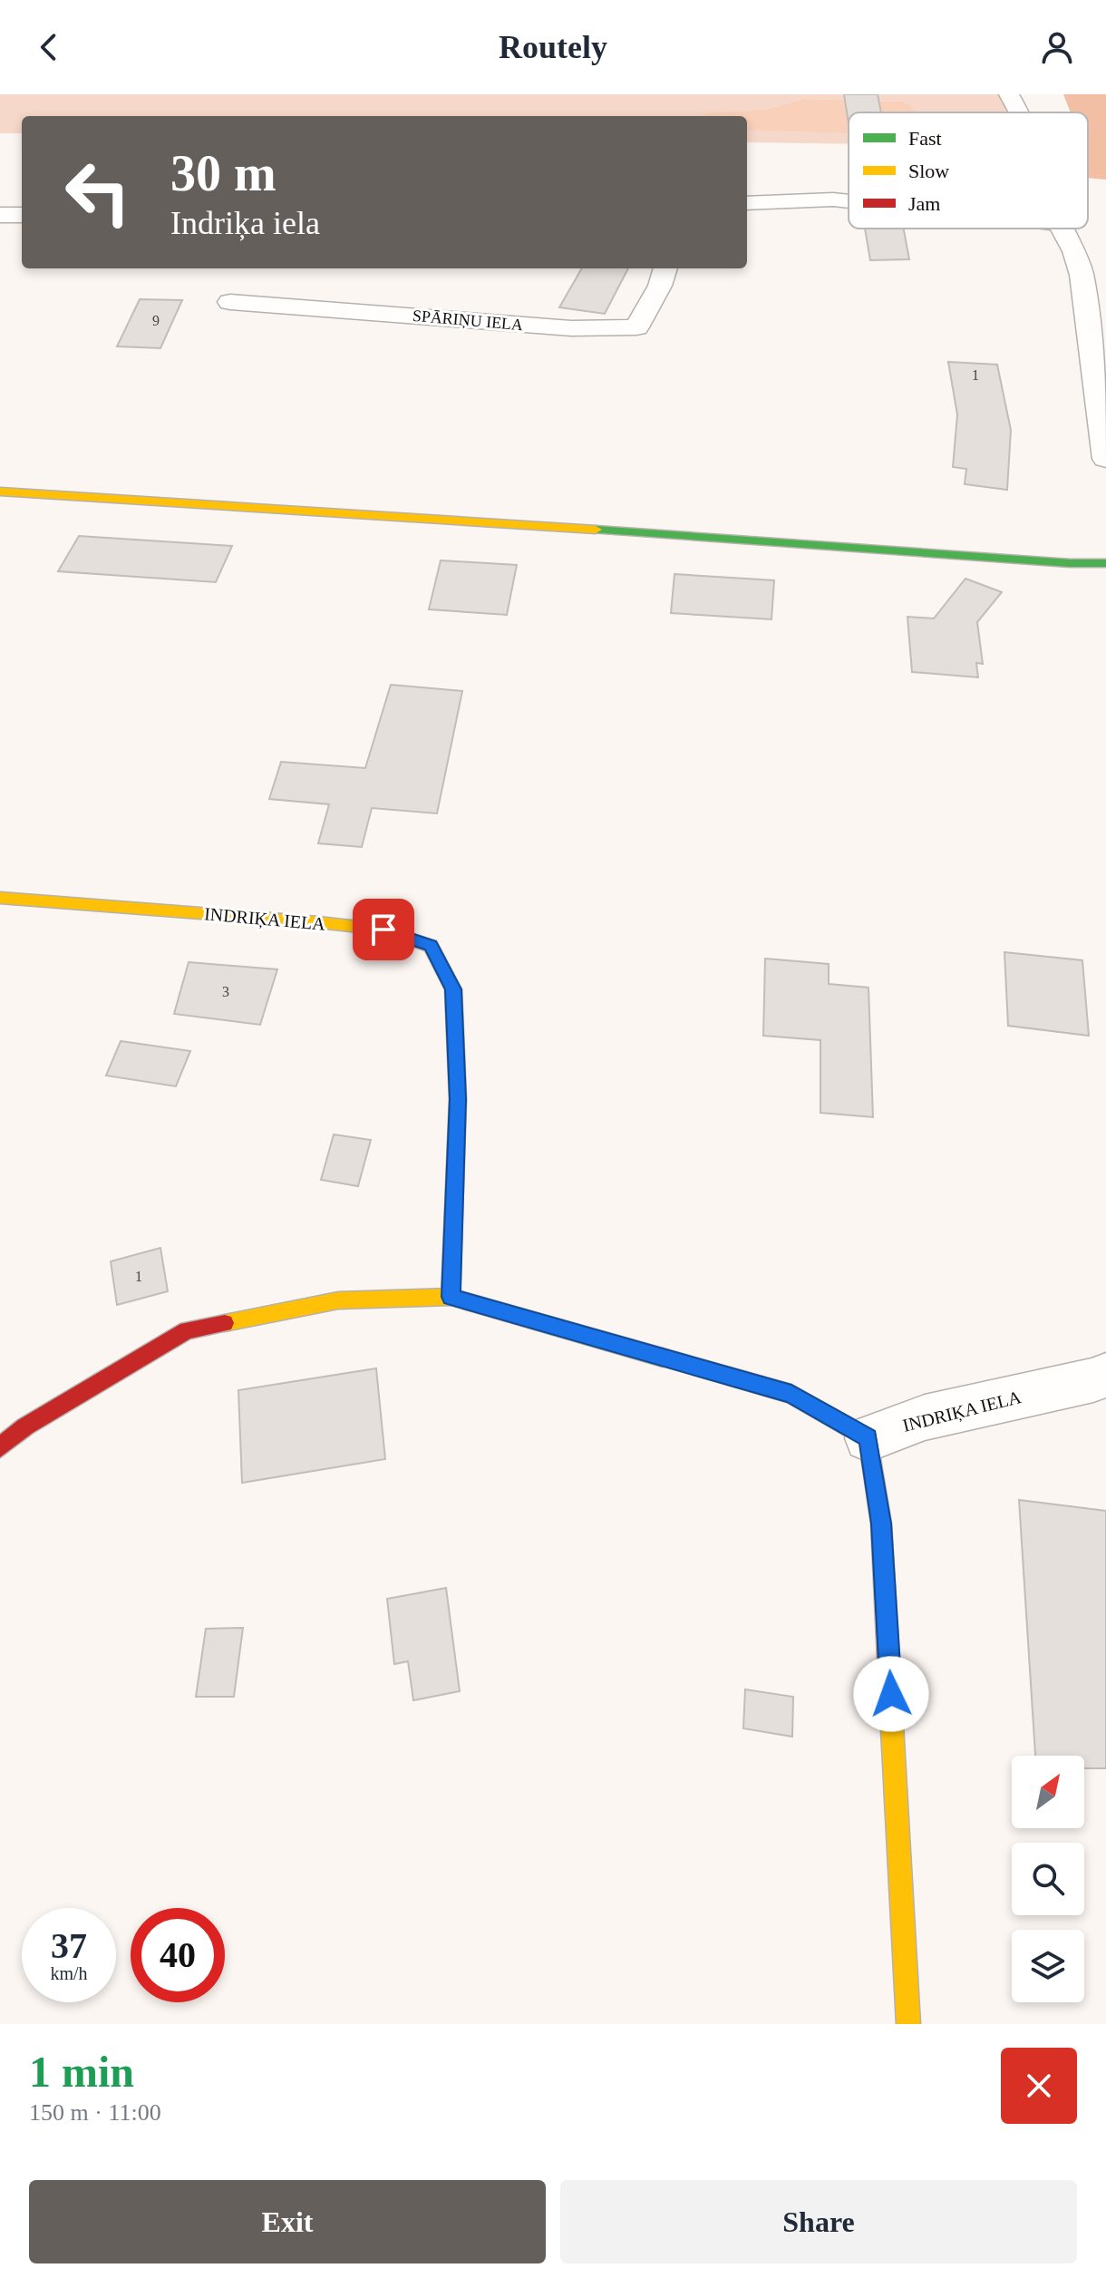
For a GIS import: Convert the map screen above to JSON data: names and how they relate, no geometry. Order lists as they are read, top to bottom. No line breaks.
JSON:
{"streets":{"street":["SPĀRIŅU IELA","INDRIĶA IELA"]},"house_numbers":["9","1","3","1"],"legend":["Fast","Slow","Jam"],"north":"top right","page":{"header":"Routely","turn":["30 m","Indriķa iela"],"speed":"37 km/h","limit":"40","heading":["1 min","150 m · 11:00"],"buttons":["Exit","Share"]}}
